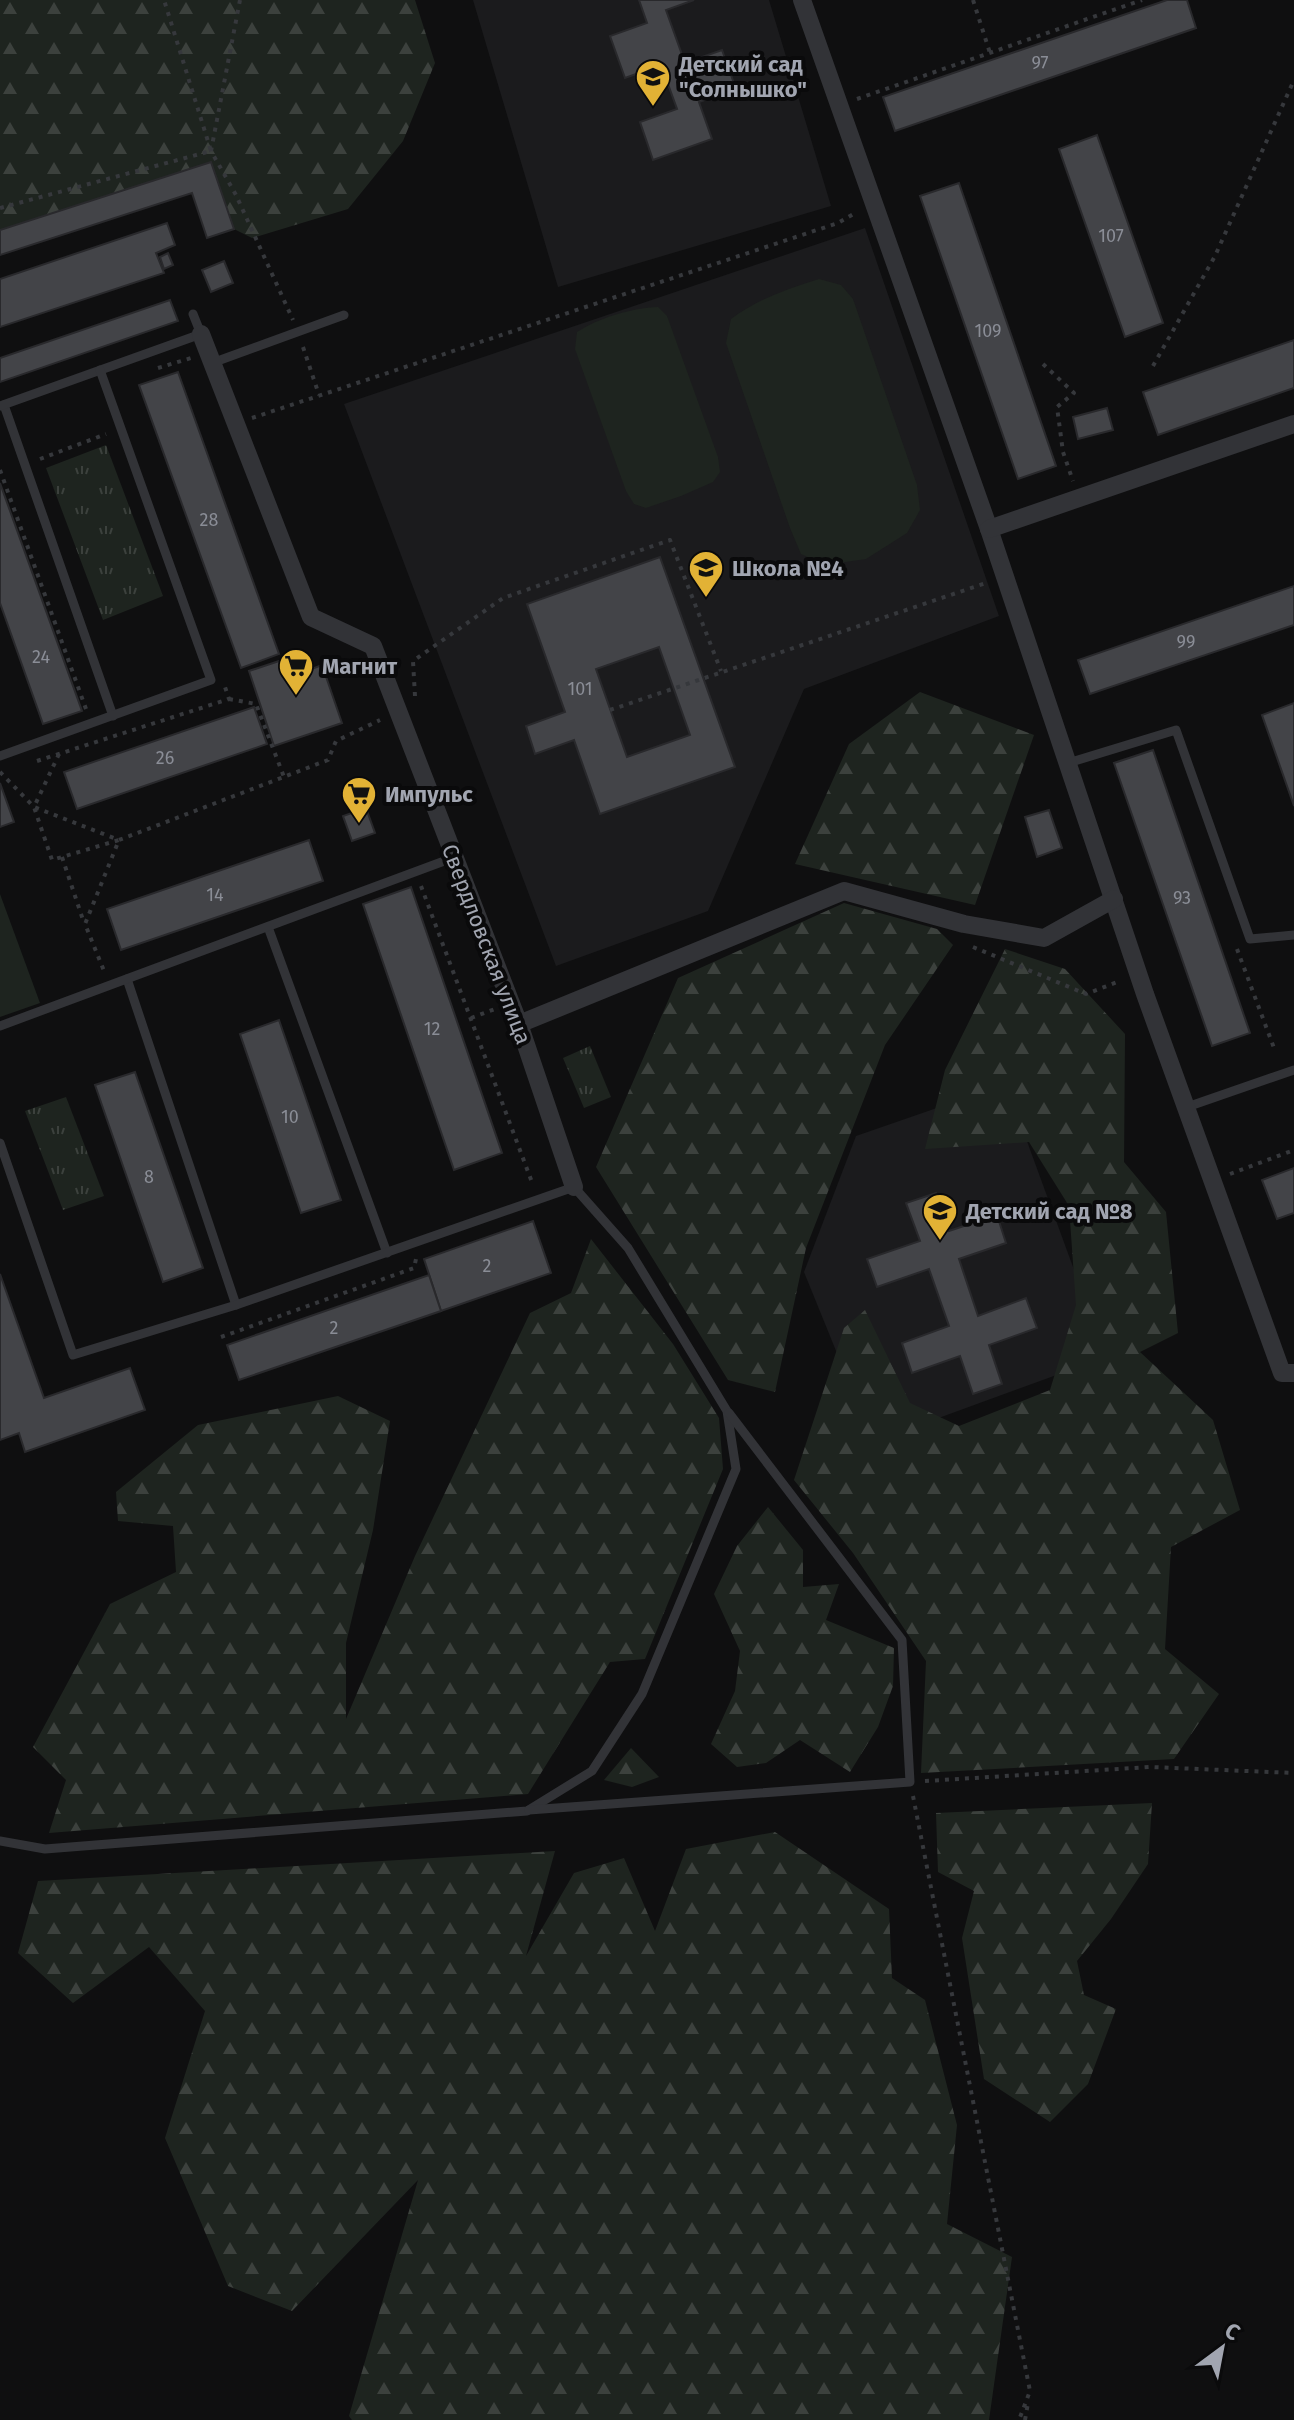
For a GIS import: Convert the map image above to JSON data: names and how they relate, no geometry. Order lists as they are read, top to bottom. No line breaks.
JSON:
{"streets":{"street":["Свердловская улица"]},"places":{"school or university":["Детский сад \"Солнышко\"","Школа №4","Детский сад №8"],"supermarket":["Магнит","Импульс"]},"house_numbers":["97","107","109","28","99","24","101","26","14","93","12","10","8","2","2"],"north":"top right"}
